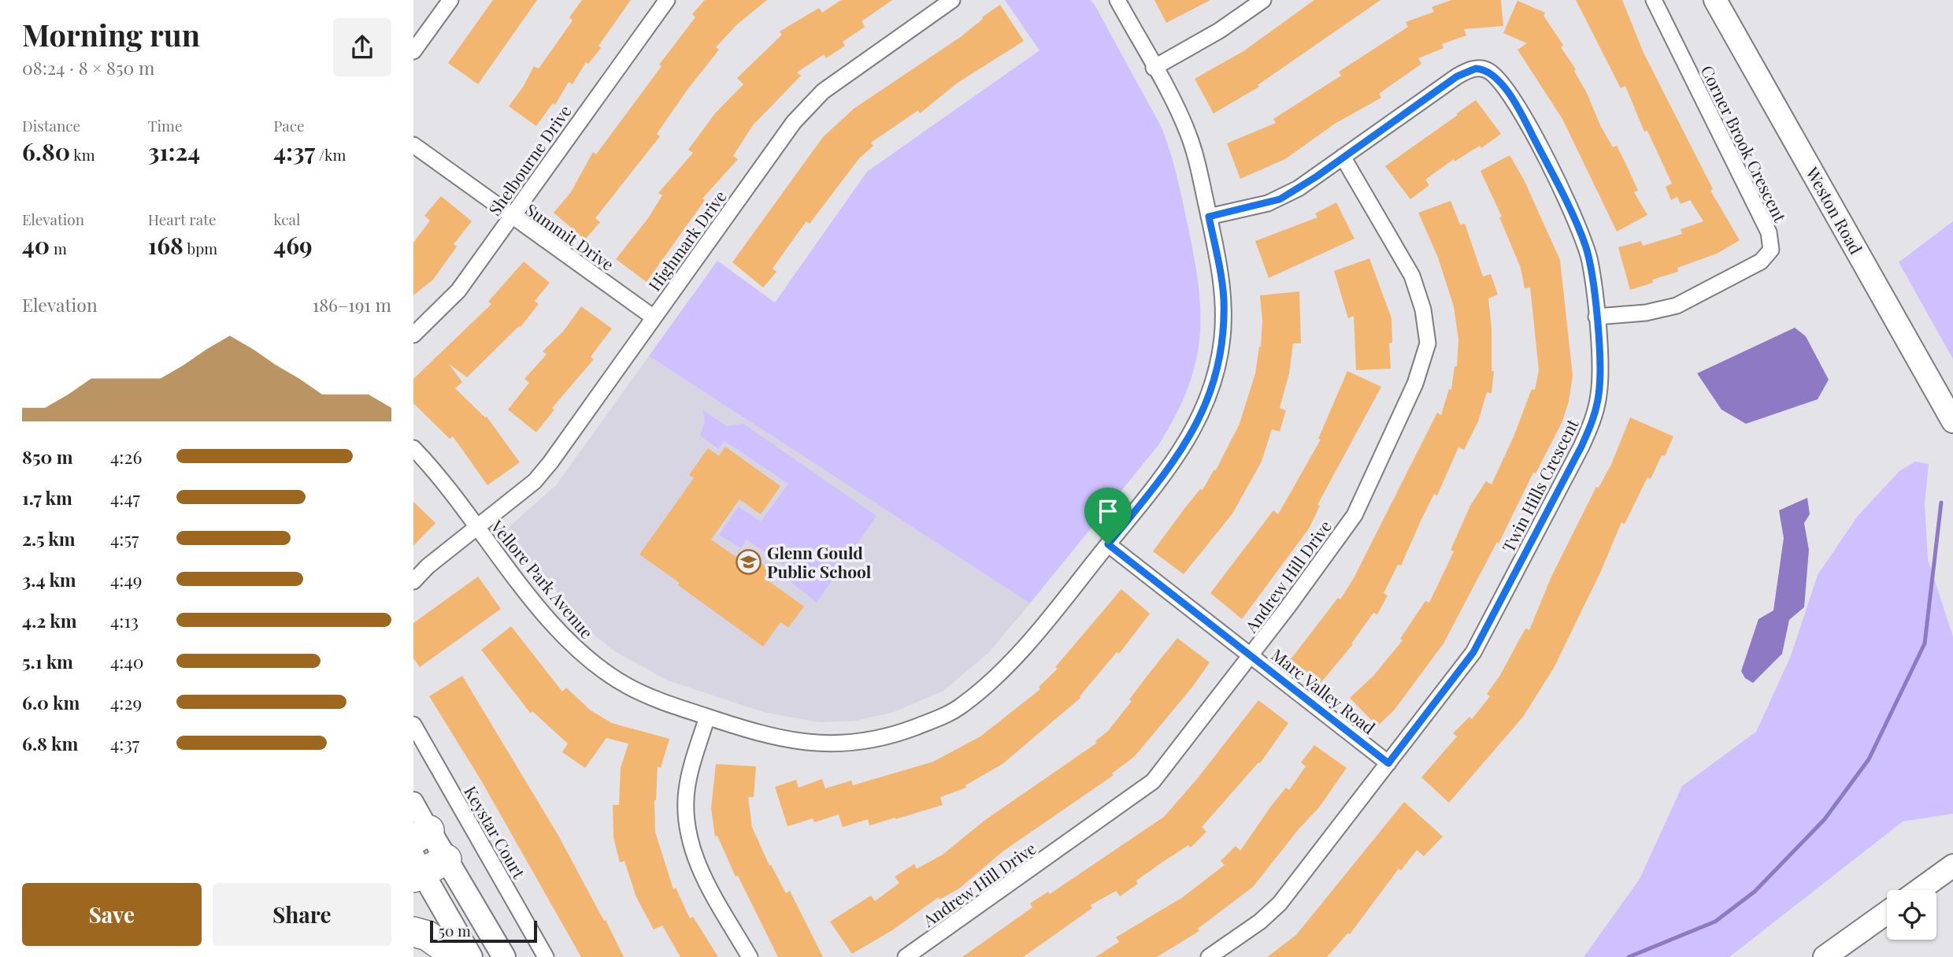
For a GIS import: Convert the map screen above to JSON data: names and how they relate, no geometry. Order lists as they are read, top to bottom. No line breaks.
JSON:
{"streets":{"main road":["Weston Road"],"street":["Corner Brook Crescent","Shelbourne Drive","Summit Drive","Highmark Drive","Twin Hills Crescent","Andrew Hill Drive","Vellore Park Avenue","Marc Valley Road","Keystar Court"]},"crossings":[["Corner Brook Crescent","Twin Hills Crescent"],["Shelbourne Drive","Summit Drive"],["Summit Drive","Highmark Drive"],["Highmark Drive","Vellore Park Avenue"],["Twin Hills Crescent","Andrew Hill Drive"],["Twin Hills Crescent","Vellore Park Avenue"],["Twin Hills Crescent","Marc Valley Road"],["Andrew Hill Drive","Marc Valley Road"],["Vellore Park Avenue","Marc Valley Road"]],"places":{"school or university":["Glenn Gould Public School"]},"scale_bar":"50 m","page":{"heading":["Morning run","08:24 · 8 × 850 m"],"stats":[["Distance","6.80 km"],["Time","31:24"],["Pace","4:37 /km"],["Elevation","40 m"],["Heart rate","168 bpm"],["kcal","469"]],"chart":["Elevation","186–191 m"],"list":[{"name":"850 m","note":"4:26"},{"name":"1.7 km","note":"4:47"},{"name":"2.5 km","note":"4:57"},{"name":"3.4 km","note":"4:49"},{"name":"4.2 km","note":"4:13"},{"name":"5.1 km","note":"4:40"},{"name":"6.0 km","note":"4:29"},{"name":"6.8 km","note":"4:37"}],"buttons":["Save","Share"],"scale":"50 m"}}
